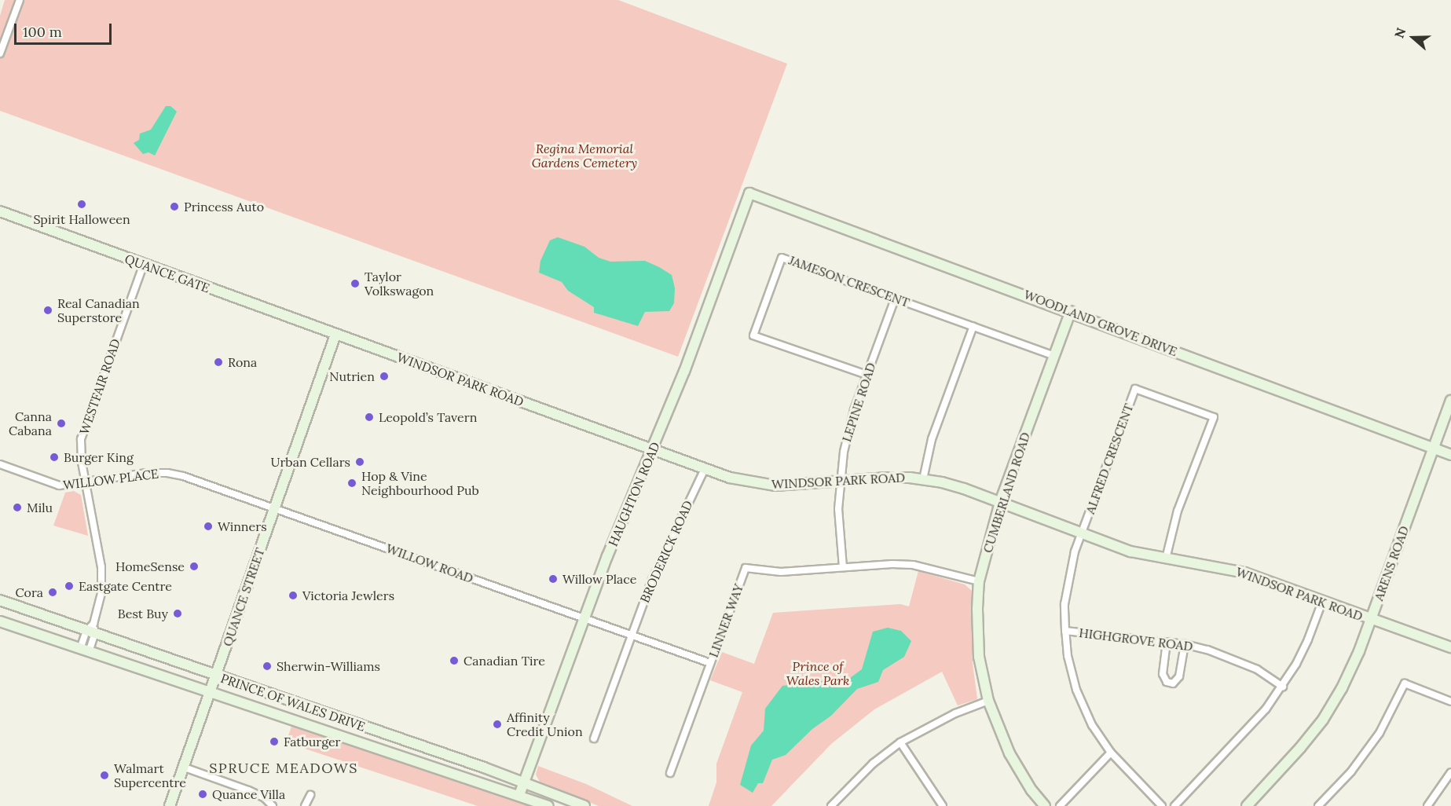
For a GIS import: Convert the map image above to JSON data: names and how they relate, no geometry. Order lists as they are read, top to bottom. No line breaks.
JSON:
{"streets":{"street":["QUANCE GATE","JAMESON CRESCENT","WOODLAND GROVE DRIVE","WINDSOR PARK ROAD","WESTFAIR ROAD","LEPINE ROAD","ALFRED CRESCENT","WILLOW PLACE","CUMBERLAND ROAD","HAUGHTON ROAD","BRODERICK ROAD","WILLOW ROAD","ARENS ROAD","QUANCE STREET","LINNER WAY","HIGHGROVE ROAD","PRINCE OF WALES DRIVE"]},"crossings":[["QUANCE GATE","WINDSOR PARK ROAD"],["QUANCE GATE","WESTFAIR ROAD"],["QUANCE GATE","QUANCE STREET"],["JAMESON CRESCENT","LEPINE ROAD"],["JAMESON CRESCENT","CUMBERLAND ROAD"],["WOODLAND GROVE DRIVE","CUMBERLAND ROAD"],["WOODLAND GROVE DRIVE","HAUGHTON ROAD"],["WOODLAND GROVE DRIVE","ARENS ROAD"],["WINDSOR PARK ROAD","LEPINE ROAD"],["WINDSOR PARK ROAD","ALFRED CRESCENT"],["WINDSOR PARK ROAD","CUMBERLAND ROAD"],["WINDSOR PARK ROAD","HAUGHTON ROAD"],["WINDSOR PARK ROAD","BRODERICK ROAD"],["WINDSOR PARK ROAD","ARENS ROAD"],["WINDSOR PARK ROAD","QUANCE STREET"],["WESTFAIR ROAD","WILLOW PLACE"],["WESTFAIR ROAD","PRINCE OF WALES DRIVE"],["LEPINE ROAD","LINNER WAY"],["WILLOW PLACE","WILLOW ROAD"],["WILLOW PLACE","QUANCE STREET"],["CUMBERLAND ROAD","LINNER WAY"],["HAUGHTON ROAD","WILLOW ROAD"],["HAUGHTON ROAD","LINNER WAY"],["HAUGHTON ROAD","PRINCE OF WALES DRIVE"],["BRODERICK ROAD","LINNER WAY"],["WILLOW ROAD","QUANCE STREET"],["WILLOW ROAD","LINNER WAY"],["QUANCE STREET","PRINCE OF WALES DRIVE"]],"districts":["SPRUCE MEADOWS"],"parks":["Regina Memorial Gardens Cemetery","Prince of Wales Park"],"places":["Spirit Halloween","Princess Auto","Taylor Volkswagon","Real Canadian Superstore","Rona","Nutrien","Leopold’s Tavern","Canna Cabana","Burger King","Urban Cellars","Hop & Vine Neighbourhood Pub","Milu","Winners","HomeSense","Willow Place","Eastgate Centre","Cora","Victoria Jewlers","Best Buy","Canadian Tire","Sherwin-Williams","Affinity Credit Union","Fatburger","Walmart Supercentre","Quance Villa"],"scale_bar":"100 m","north":"left"}
